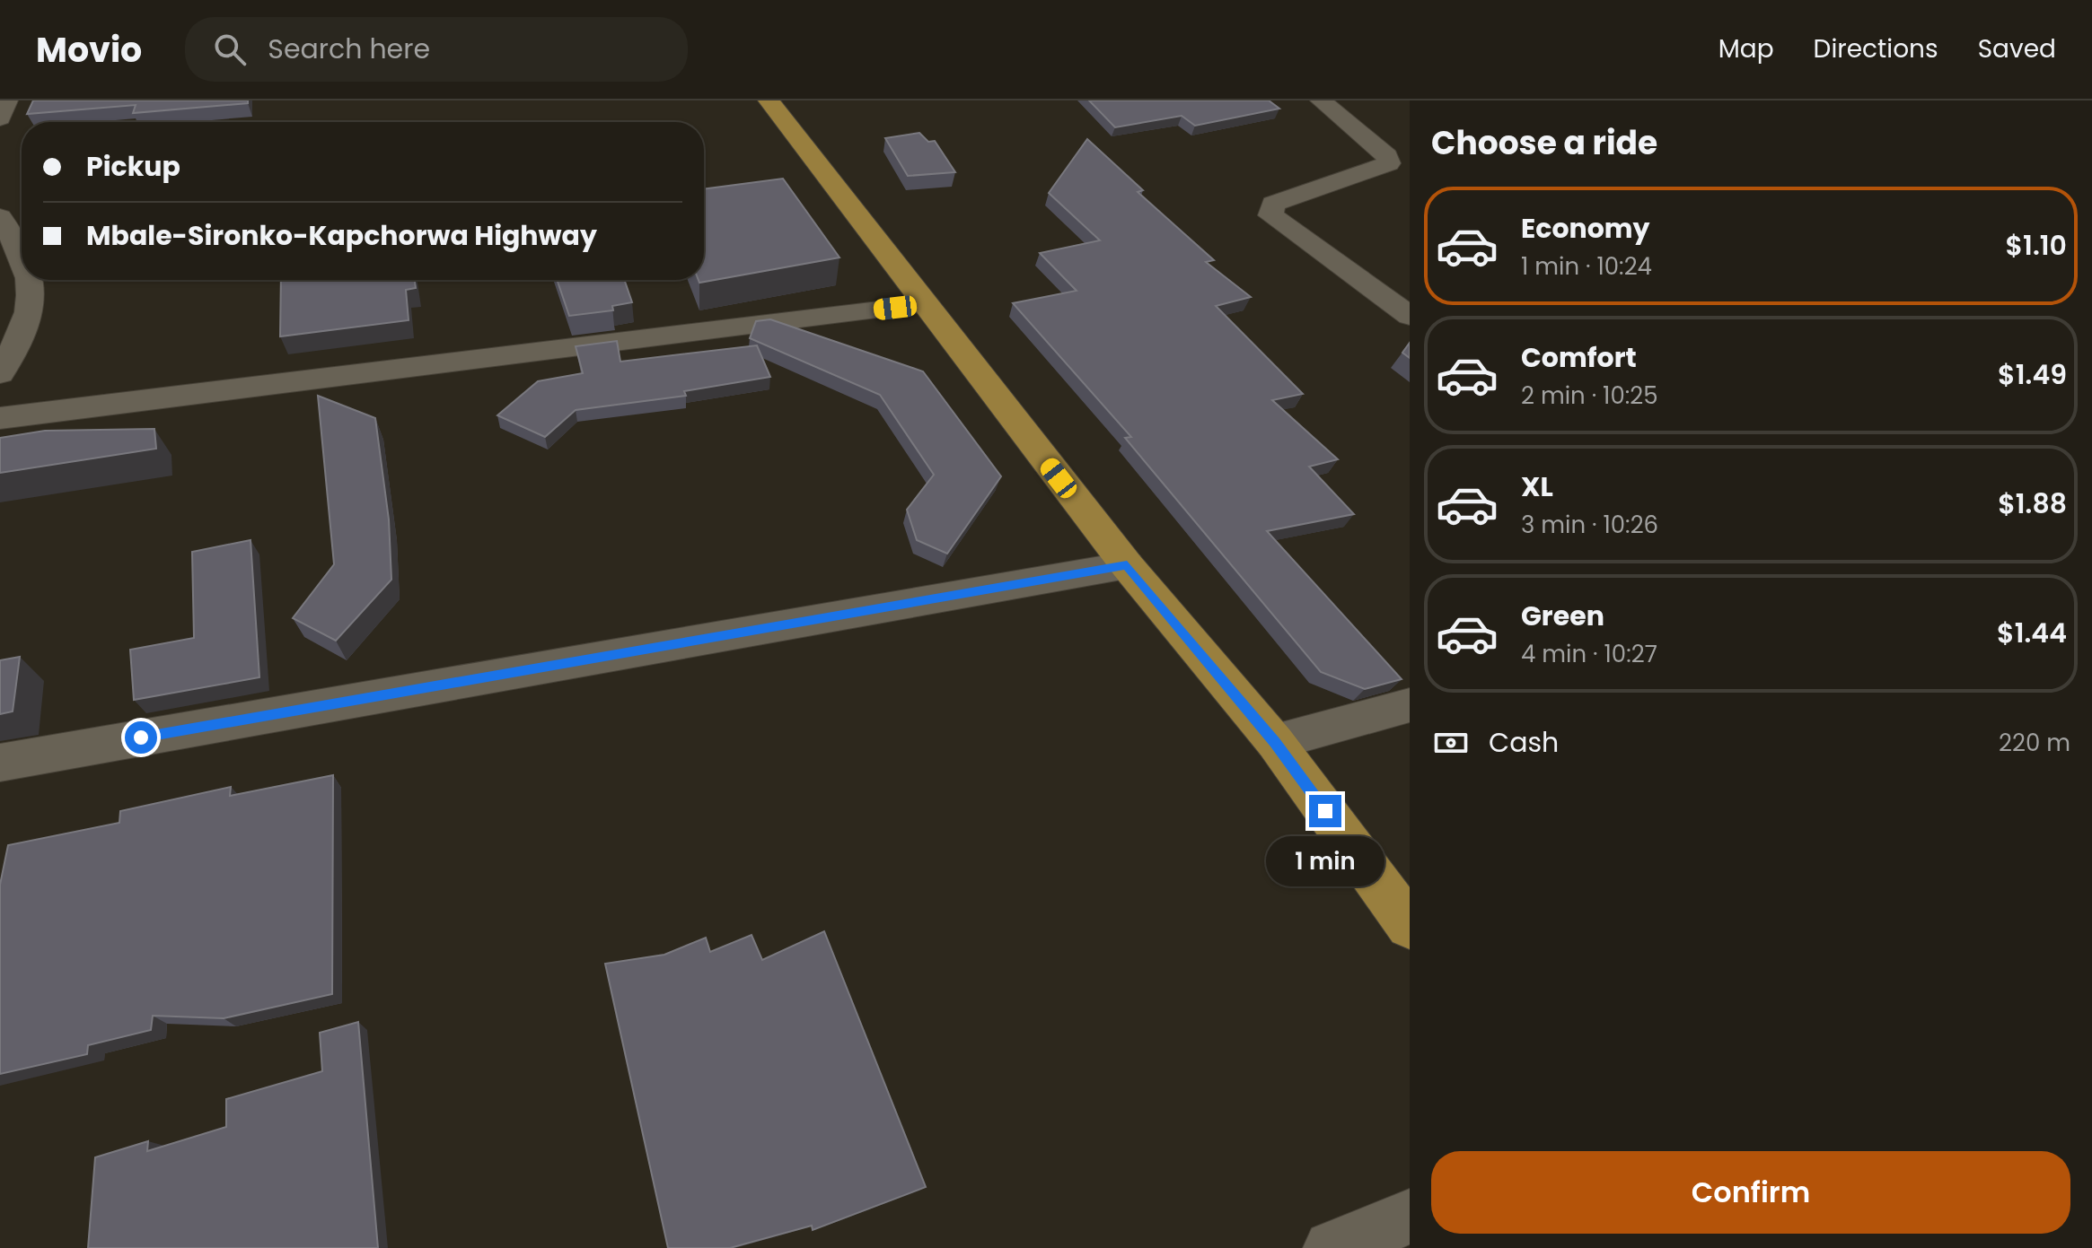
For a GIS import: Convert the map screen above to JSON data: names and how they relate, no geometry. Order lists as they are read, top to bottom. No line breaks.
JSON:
{"page":{"header":"Movio","search":"Search here","nav":["Map","Directions","Saved"],"heading":"Choose a ride","banner":["Pickup","Mbale-Sironko-Kapchorwa Highway"],"list":[{"name":"Economy","note":"1 min · 10:24","value":"$1.10"},{"name":"Comfort","note":"2 min · 10:25","value":"$1.49"},{"name":"XL","note":"3 min · 10:26","value":"$1.88"},{"name":"Green","note":"4 min · 10:27","value":"$1.44"}],"pay":["Cash","220 m"],"bubble":"1 min","buttons":"Confirm"}}
